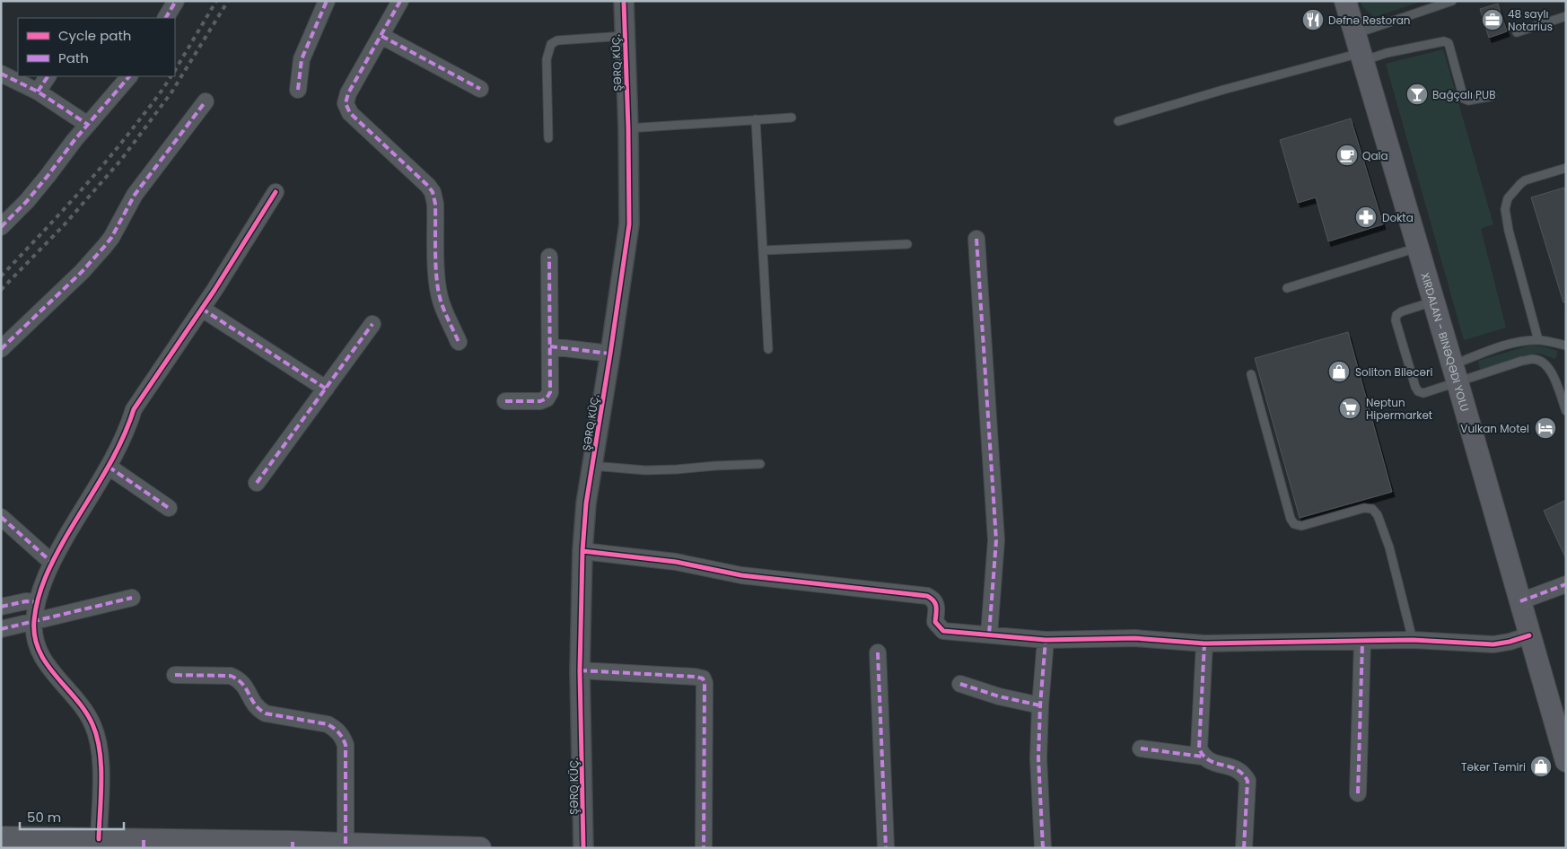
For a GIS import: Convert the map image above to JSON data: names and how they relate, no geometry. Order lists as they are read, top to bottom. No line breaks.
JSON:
{"streets":{"street":["ŞƏRQ KÜÇ."]},"places":{"restaurant":["Dəfnə Restoran"],"office":["48 saylı Notarius"],"bar":["Bağçalı PUB"],"cafe":["Qala"],"pharmacy":["Dokta"],"shop":["Soliton Biləcəri","Təkər Təmiri"],"supermarket":["Neptun Hipermarket"],"hotel":["Vulkan Motel"]},"legend":["Cycle path","Path"],"scale_bar":"50 m"}
